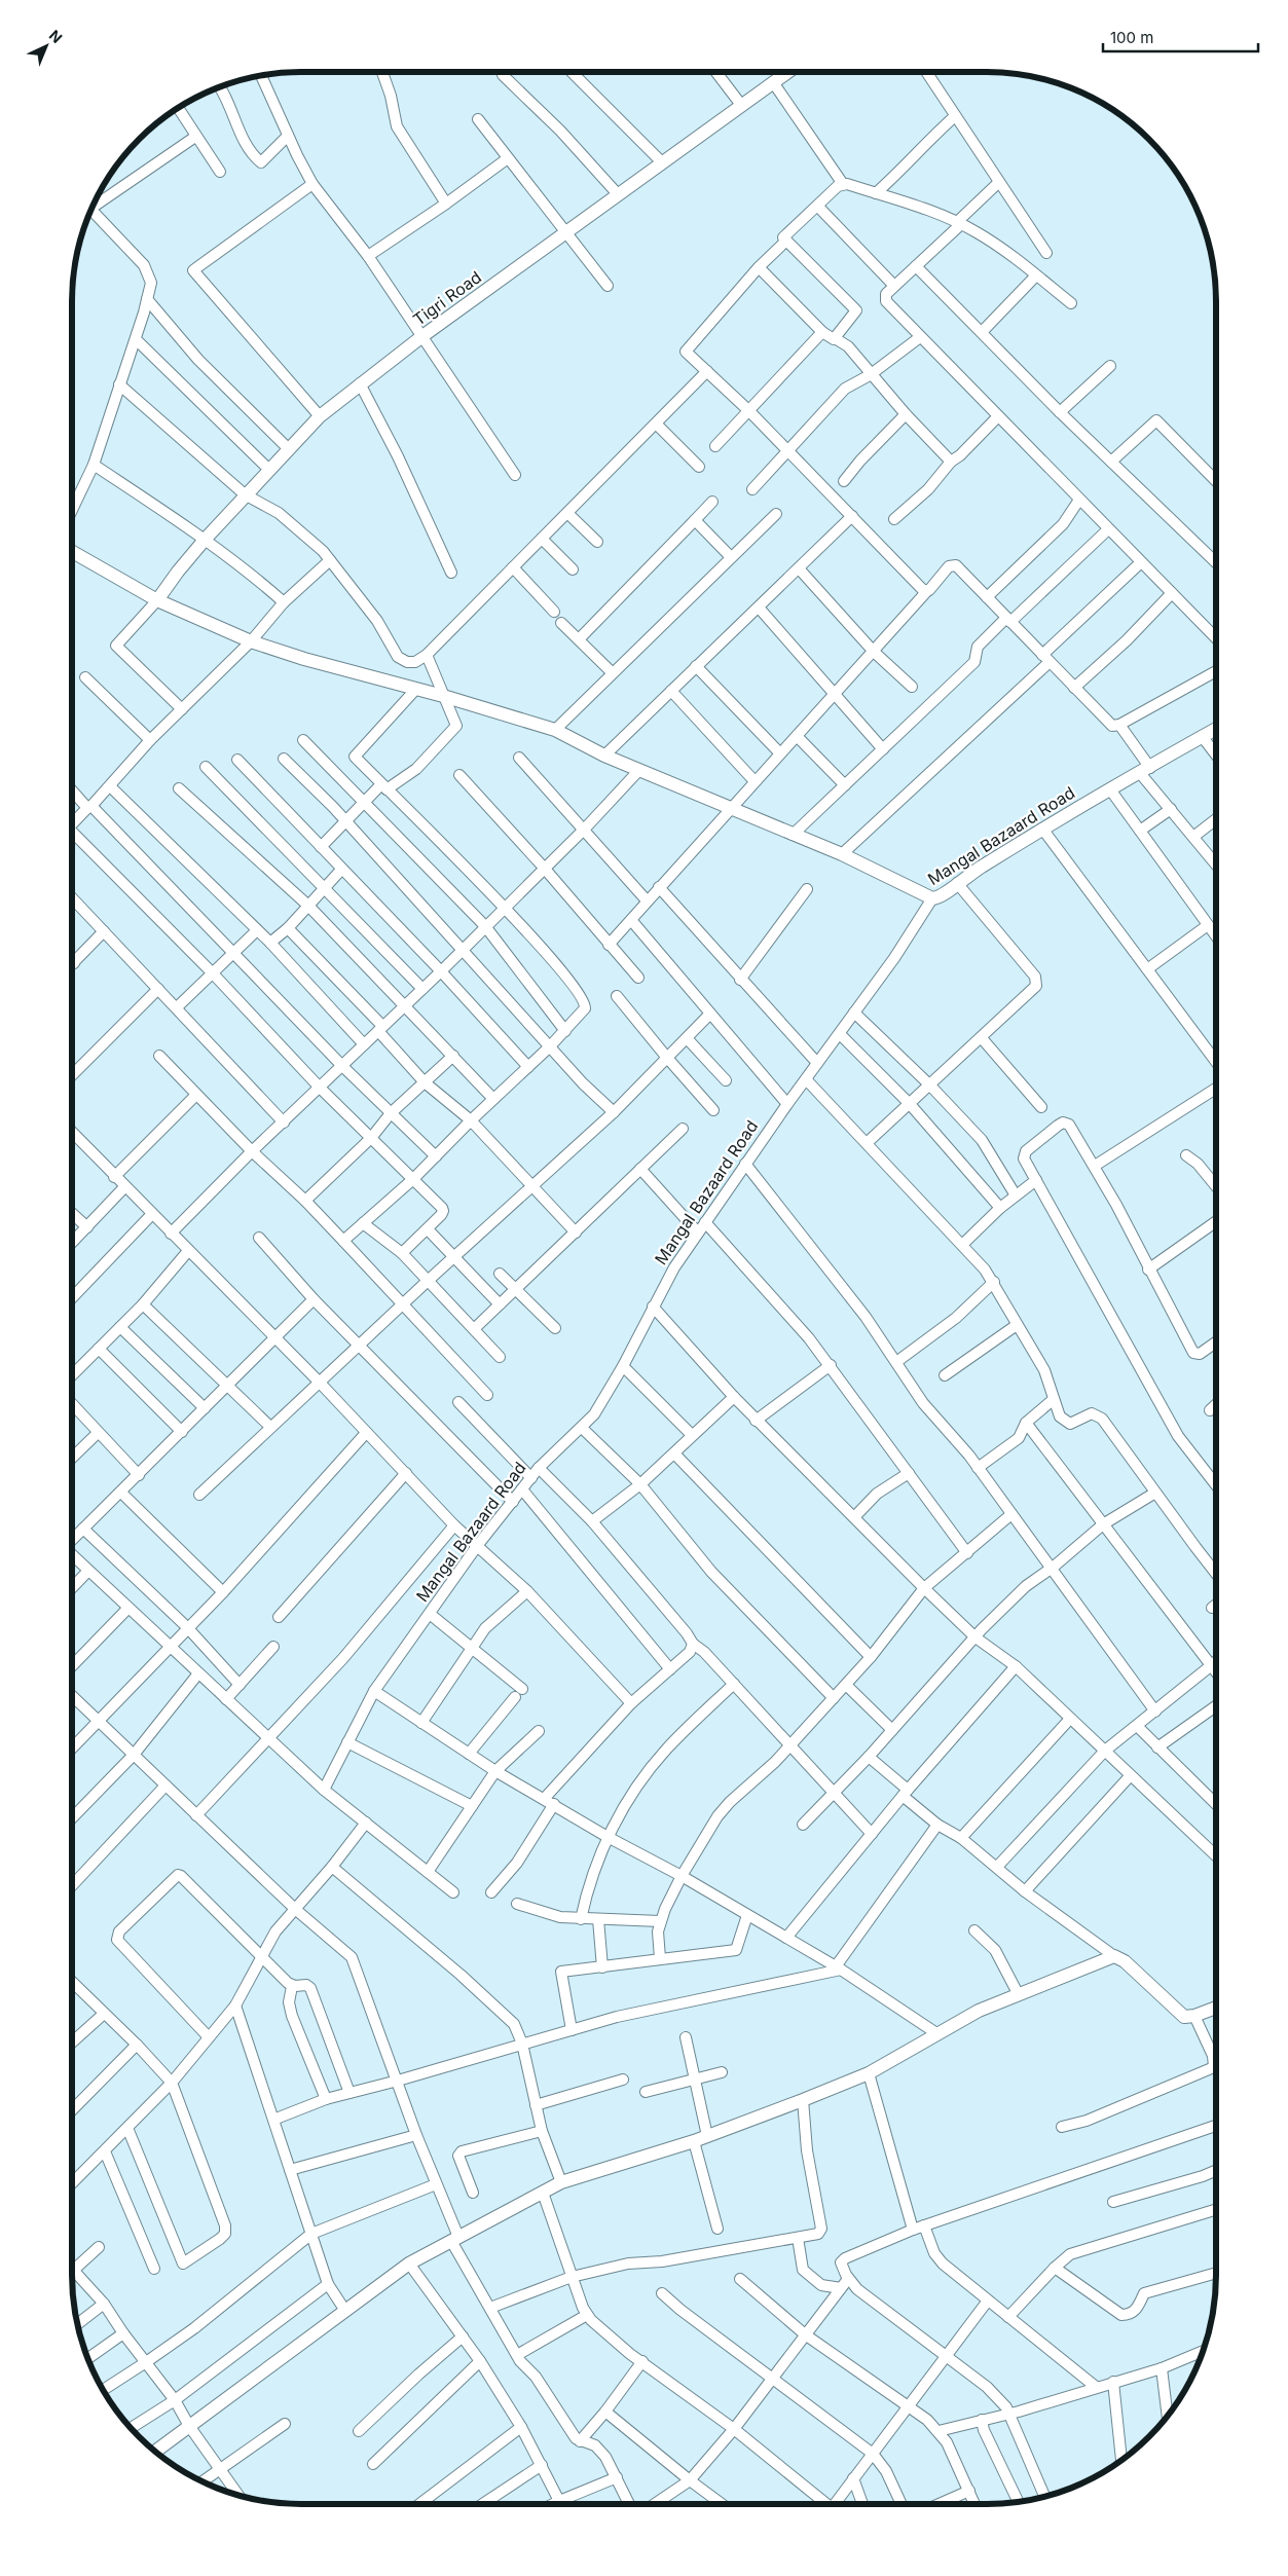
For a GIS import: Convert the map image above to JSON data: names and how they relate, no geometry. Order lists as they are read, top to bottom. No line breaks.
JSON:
{"streets":{"street":["Tigri Road","Mangal Bazaard Road"]},"scale_bar":"100 m","north":"top right"}
